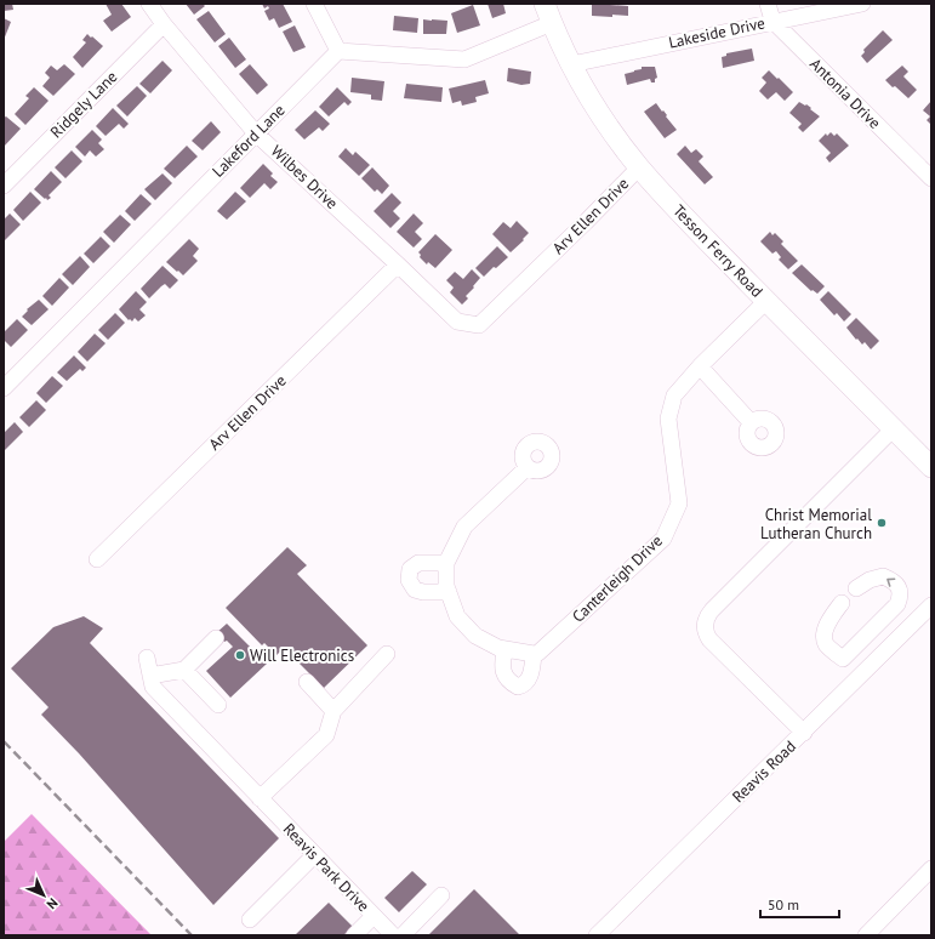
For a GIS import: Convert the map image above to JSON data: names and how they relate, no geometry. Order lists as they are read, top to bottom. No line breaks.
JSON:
{"streets":{"main road":["Tesson Ferry Road"],"street":["Lakeside Drive","Antonia Drive","Ridgely Lane","Lakeford Lane","Wilbes Drive","Arv Ellen Drive","Canterleigh Drive","Reavis Road","Reavis Park Drive"]},"crossings":[["Lakeside Drive","Antonia Drive"],["Lakeside Drive","Tesson Ferry Road"],["Ridgely Lane","Wilbes Drive"],["Lakeford Lane","Wilbes Drive"],["Wilbes Drive","Arv Ellen Drive"],["Arv Ellen Drive","Tesson Ferry Road"],["Tesson Ferry Road","Canterleigh Drive"]],"places":["Christ Memorial Lutheran Church","Will Electronics"],"scale_bar":"50 m","north":"bottom right"}
